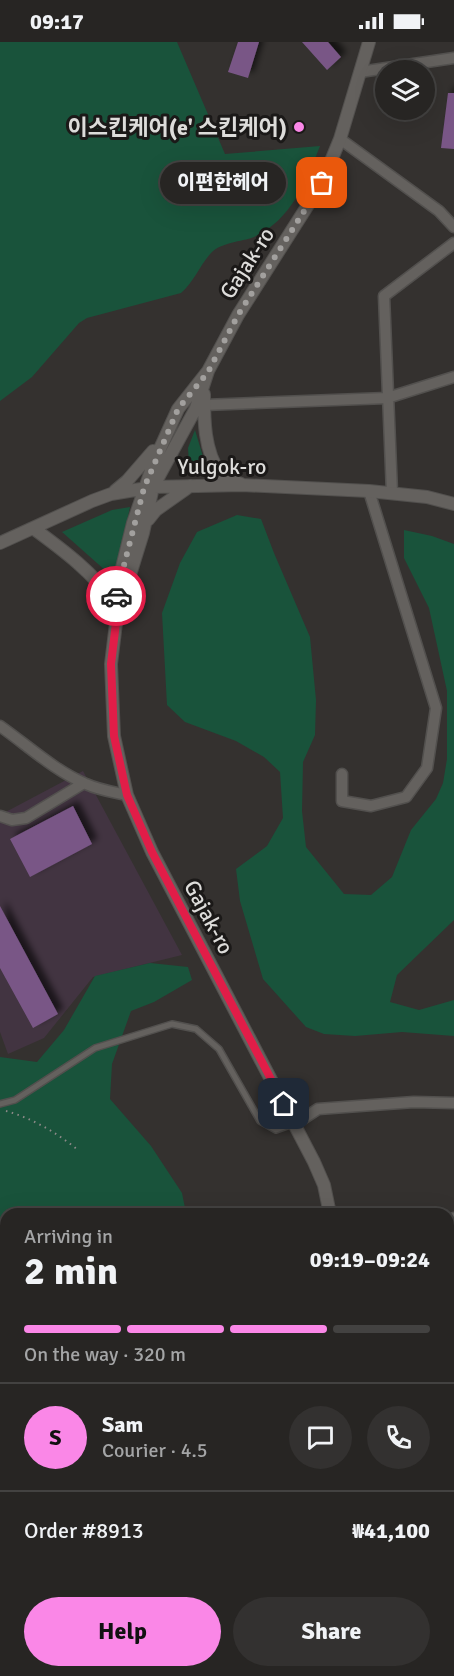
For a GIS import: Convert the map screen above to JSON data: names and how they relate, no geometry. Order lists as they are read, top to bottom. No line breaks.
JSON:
{"streets":{"street":["Gajak-ro","Yulgok-ro"]},"crossings":[["Gajak-ro","Yulgok-ro"]],"places":["이스킨케어(e' 스킨케어)","이편한헤어"],"page":{"status":"09:17","bubble":"이편한헤어","heading":["2 min","Arriving in","09:19–09:24"],"panel":["Sam","Courier · 4.5","Order #8913","₩41,100"],"bar":"On the way · 320 m","round":"S","buttons":["Help","Share"]}}
